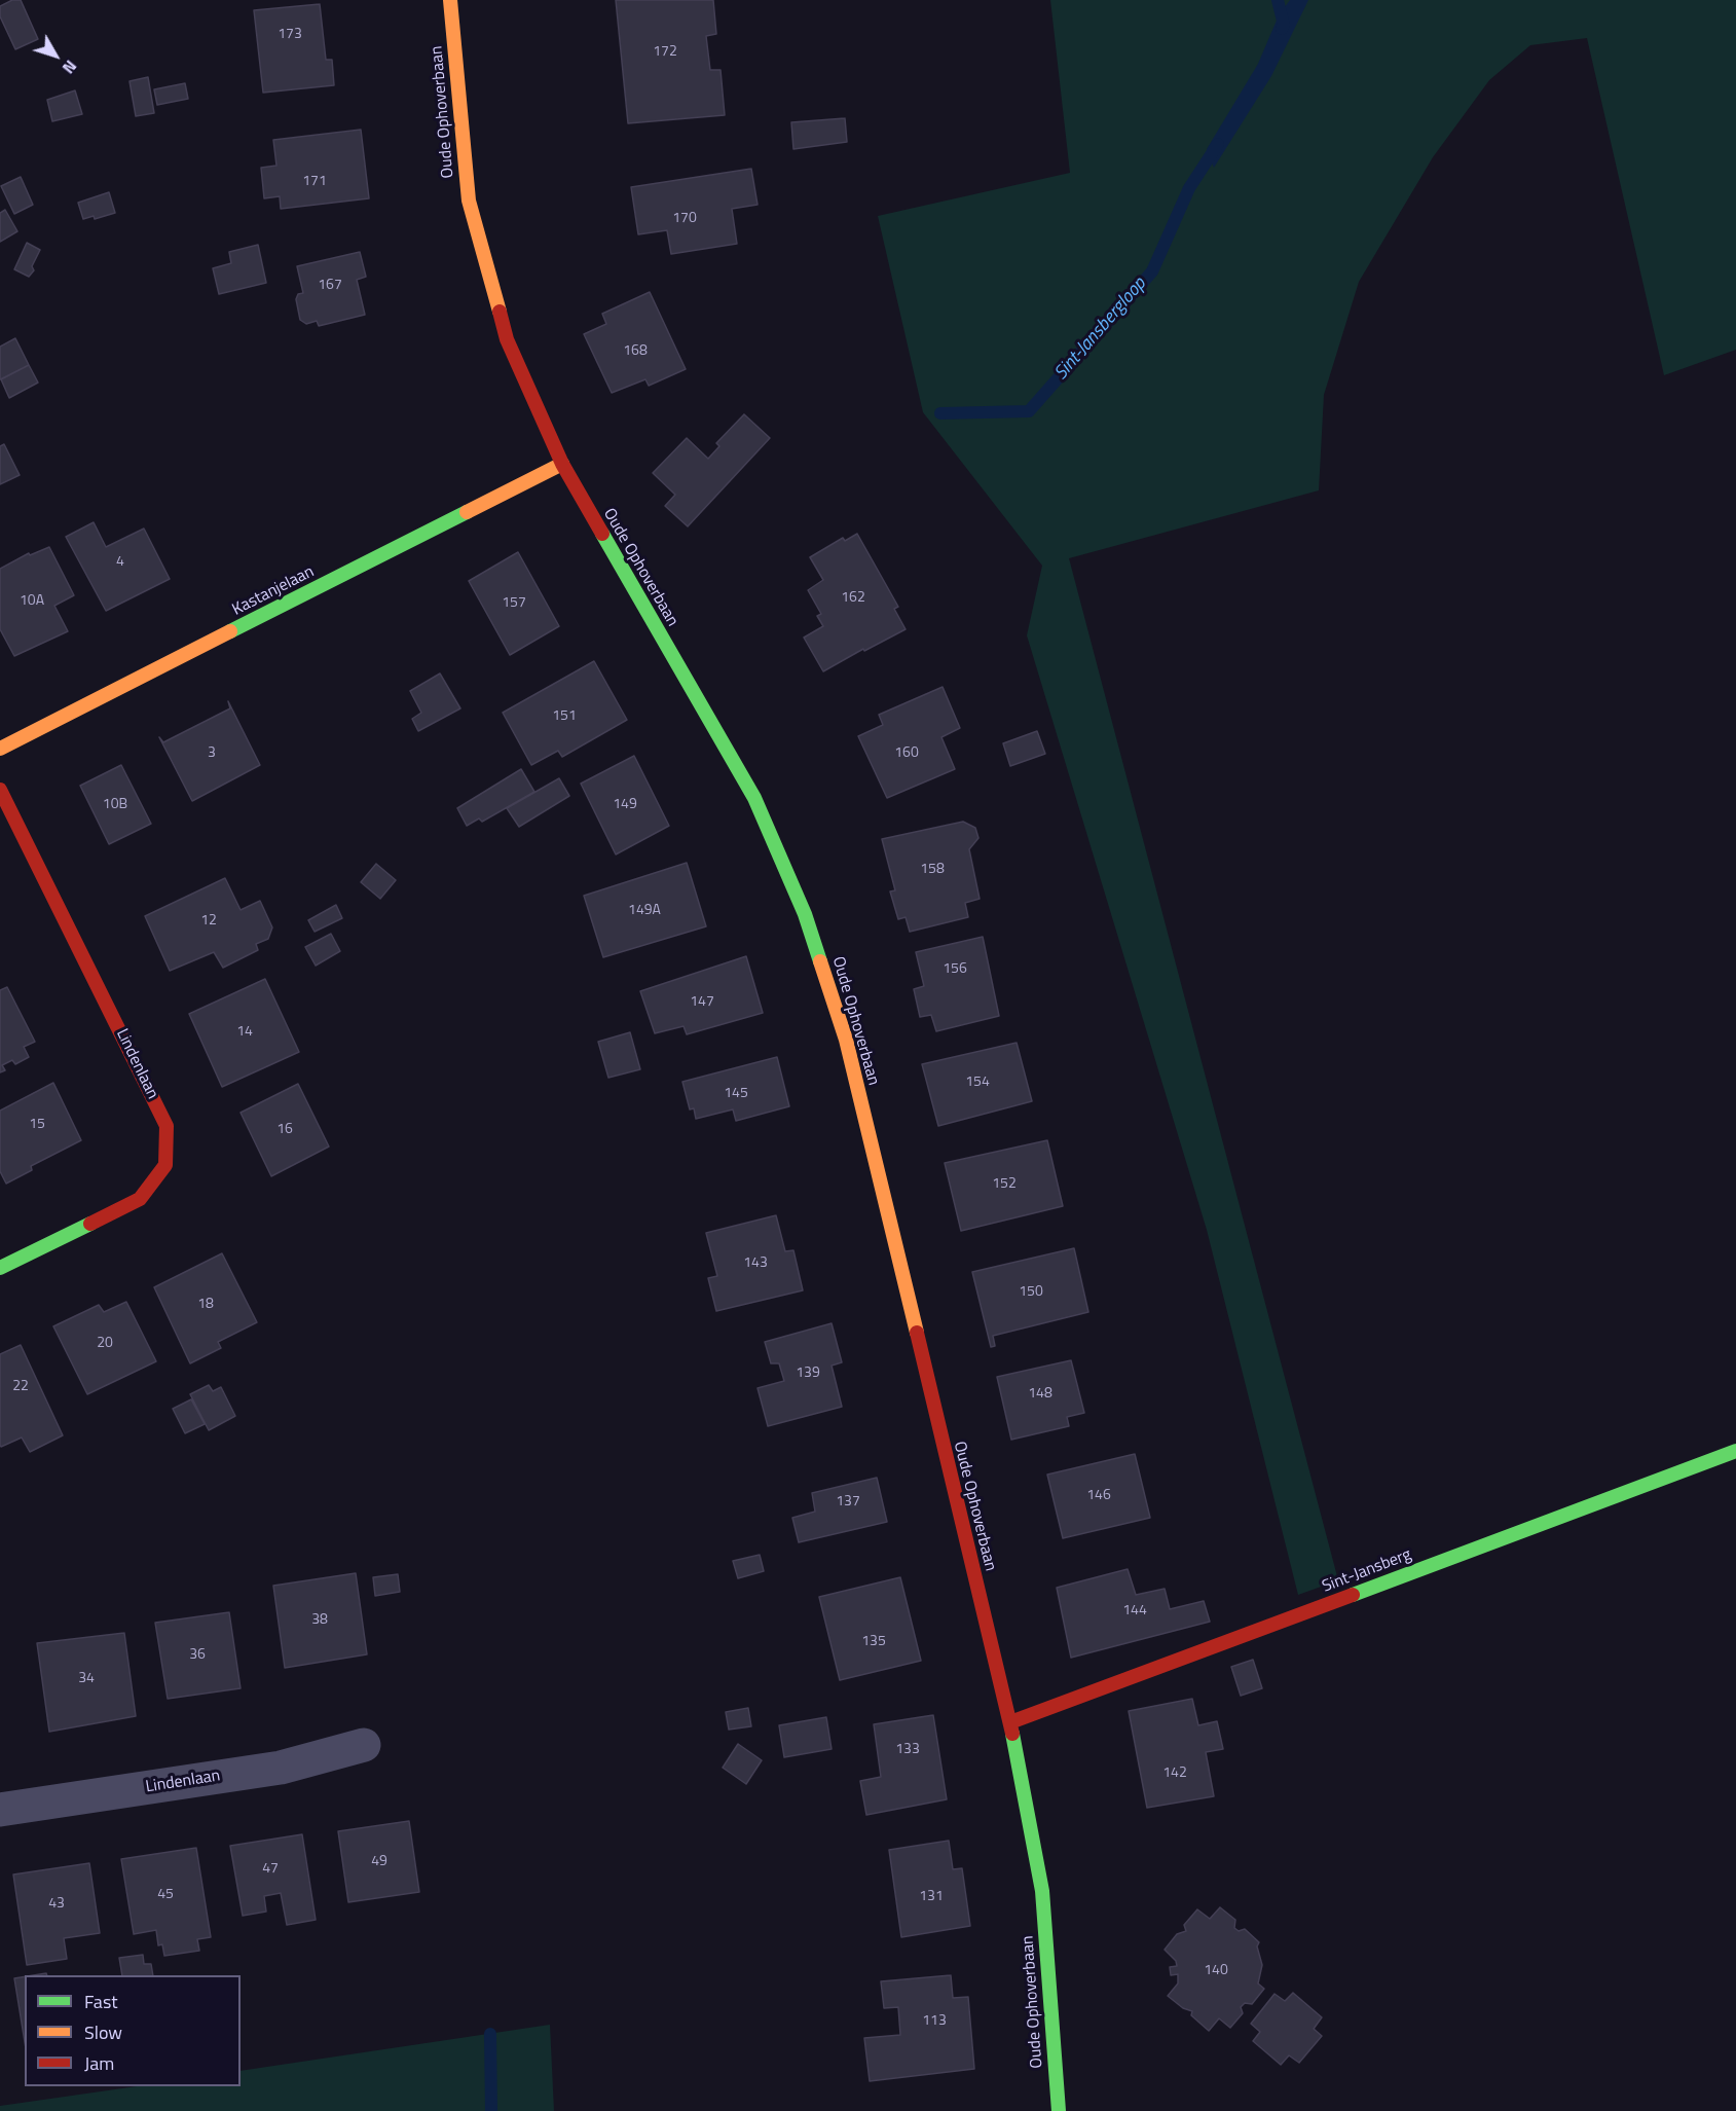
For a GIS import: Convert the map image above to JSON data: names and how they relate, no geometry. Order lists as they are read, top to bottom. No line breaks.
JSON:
{"streets":{"street":["Oude Ophoverbaan","Kastanjelaan","Lindenlaan","Sint-Jansberg"]},"crossings":[["Oude Ophoverbaan","Kastanjelaan"],["Oude Ophoverbaan","Sint-Jansberg"]],"water":["Sint-Jansbergloop"],"house_numbers":["173","172","171","170","167","168","4","162","10A","157","151","3","160","10B","149","158","149A","12","156","147","14","154","145","15","16","152","143","150","18","20","139","22","148","146","137","144","38","135","36","34","133","142","49","47","45","131","43","140","113"],"legend":["Fast","Slow","Jam"],"north":"bottom right"}
